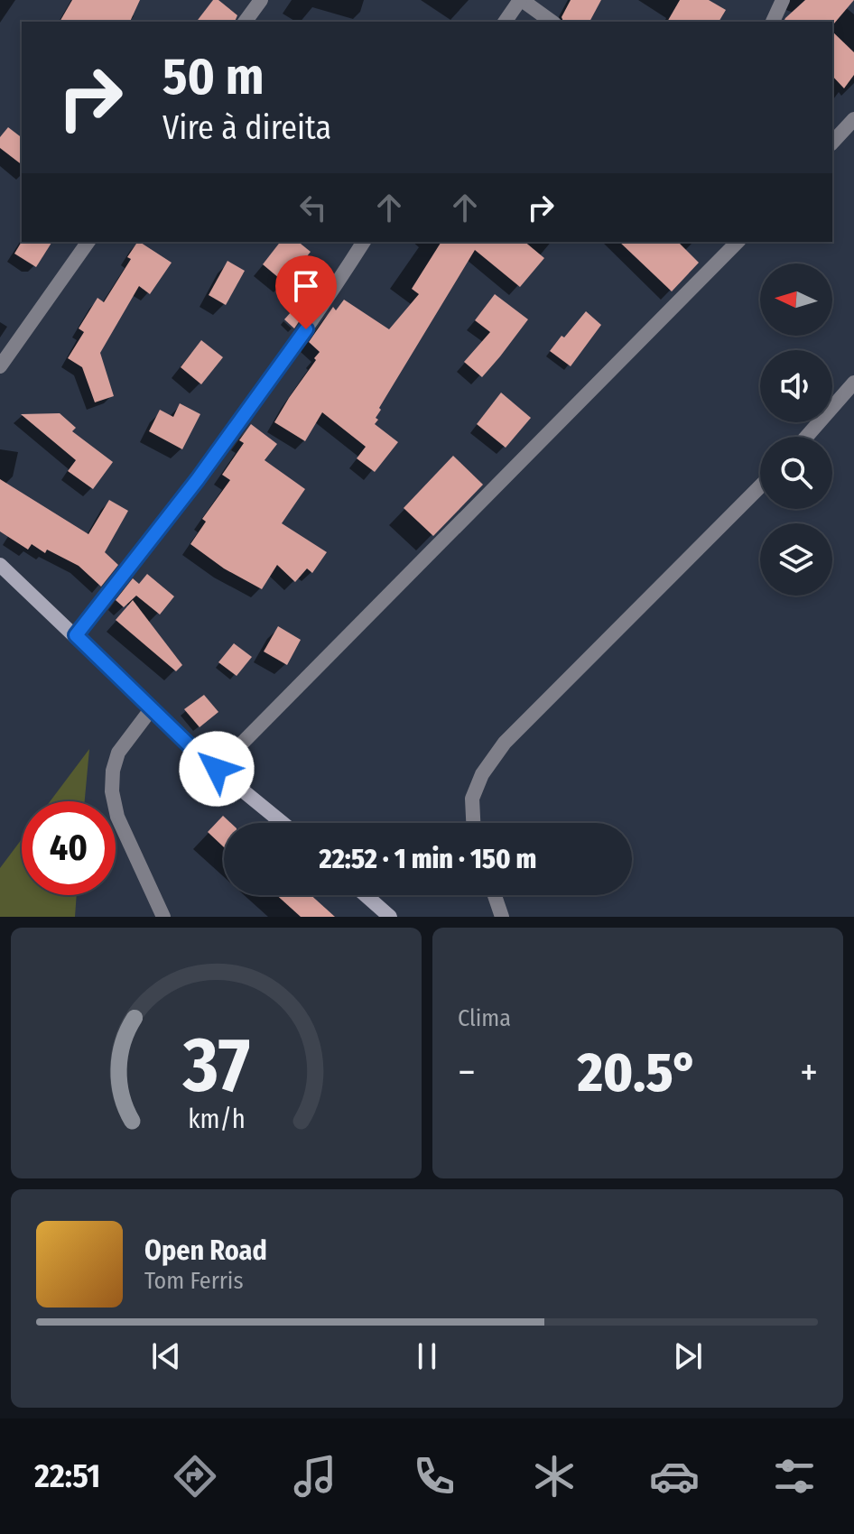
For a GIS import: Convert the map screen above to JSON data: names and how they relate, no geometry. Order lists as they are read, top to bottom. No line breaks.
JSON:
{"north":"left","page":{"turn":["50 m","Vire à direita"],"limit":"40","trip":"22:52 · 1 min · 150 m","tile":"Clima","heat":["−","20.5°","+"],"song":["Open Road","Tom Ferris"],"tabs":"22:51","gauge":["37","km/h"]}}
